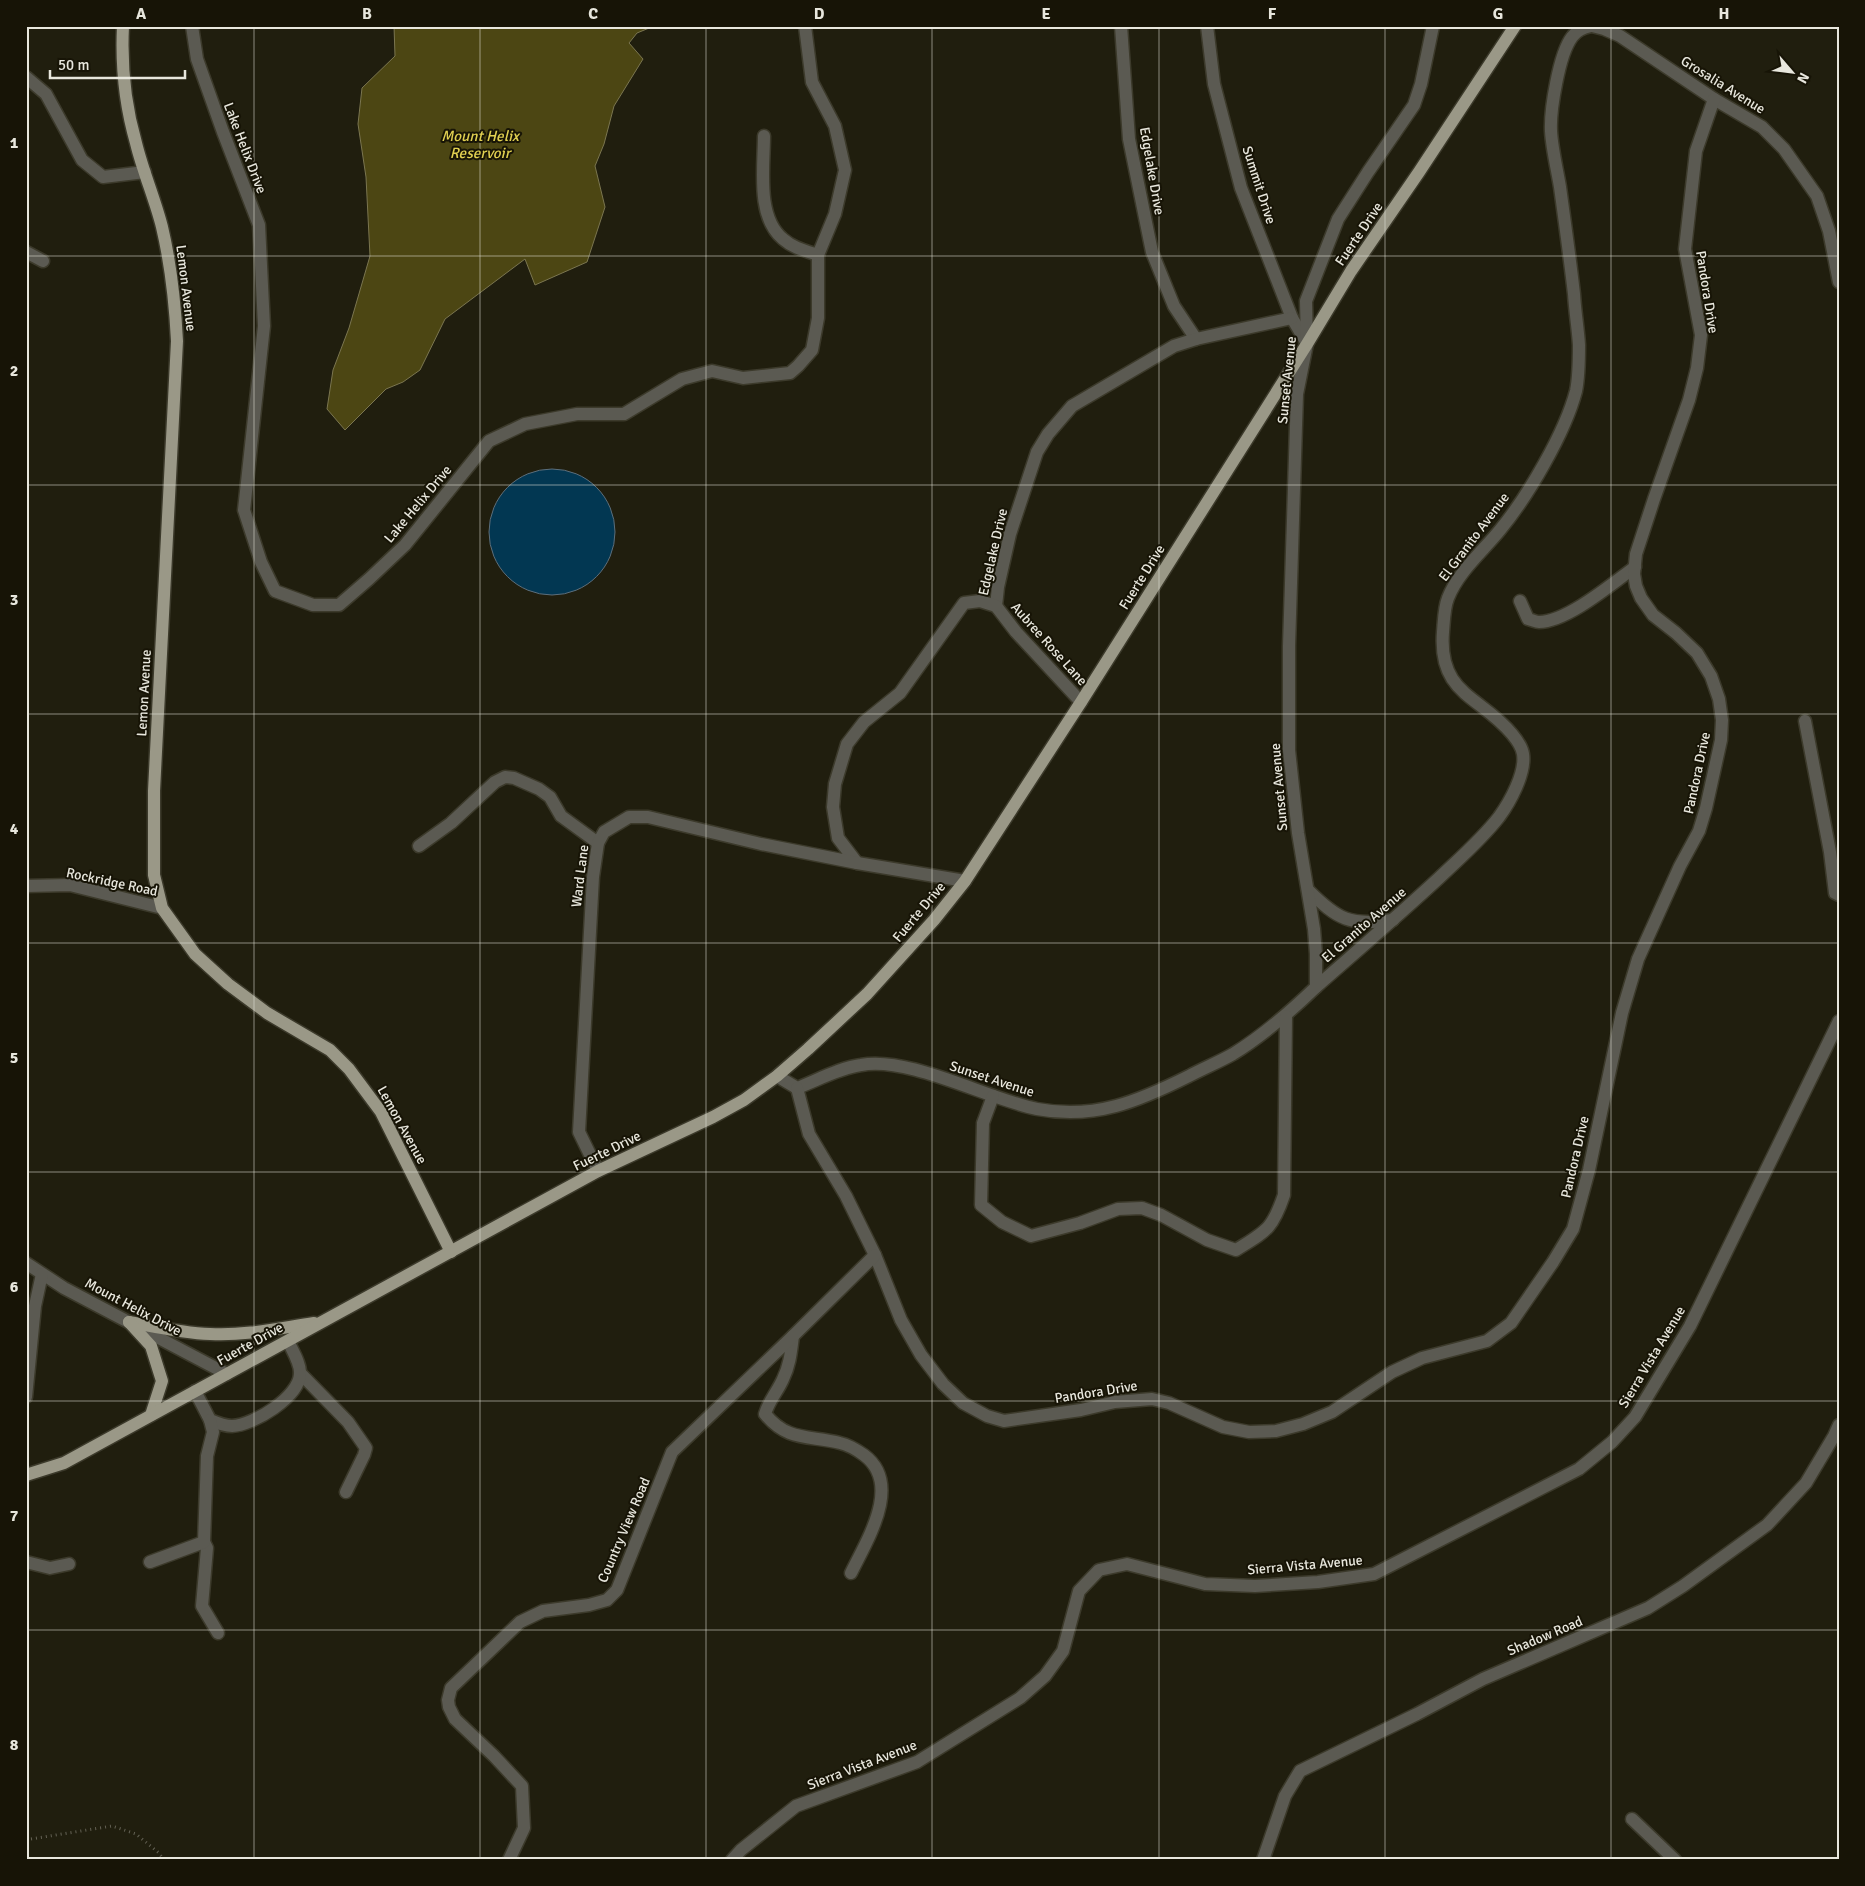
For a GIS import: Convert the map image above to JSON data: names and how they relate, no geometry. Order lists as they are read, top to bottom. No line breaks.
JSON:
{"streets":{"main road":["Fuerte Drive","Lemon Avenue"],"street":["Grosalia Avenue","Lake Helix Drive","Edgelake Drive","Summit Drive","Pandora Drive","Sunset Avenue","El Granito Avenue","Aubree Rose Lane","Ward Lane","Rockridge Road","Mount Helix Drive","Sierra Vista Avenue","Country View Road","Shadow Road"]},"crossings":[["Grosalia Avenue","Pandora Drive"],["Grosalia Avenue","El Granito Avenue"],["Edgelake Drive","Summit Drive"],["Edgelake Drive","Aubree Rose Lane"],["Edgelake Drive","Ward Lane"],["Summit Drive","Fuerte Drive"],["Summit Drive","Sunset Avenue"],["Fuerte Drive","Lemon Avenue"],["Fuerte Drive","Sunset Avenue"],["Fuerte Drive","Aubree Rose Lane"],["Fuerte Drive","Ward Lane"],["Fuerte Drive","Mount Helix Drive"],["Lemon Avenue","Rockridge Road"],["Pandora Drive","Sunset Avenue"],["Pandora Drive","Country View Road"],["Sunset Avenue","El Granito Avenue"]],"water":["Mount Helix Reservoir"],"scale_bar":"50 m","north":"bottom right","grid":{"columns":["A","B","C","D","E","F","G","H"],"rows":["1","2","3","4","5","6","7","8"]}}
